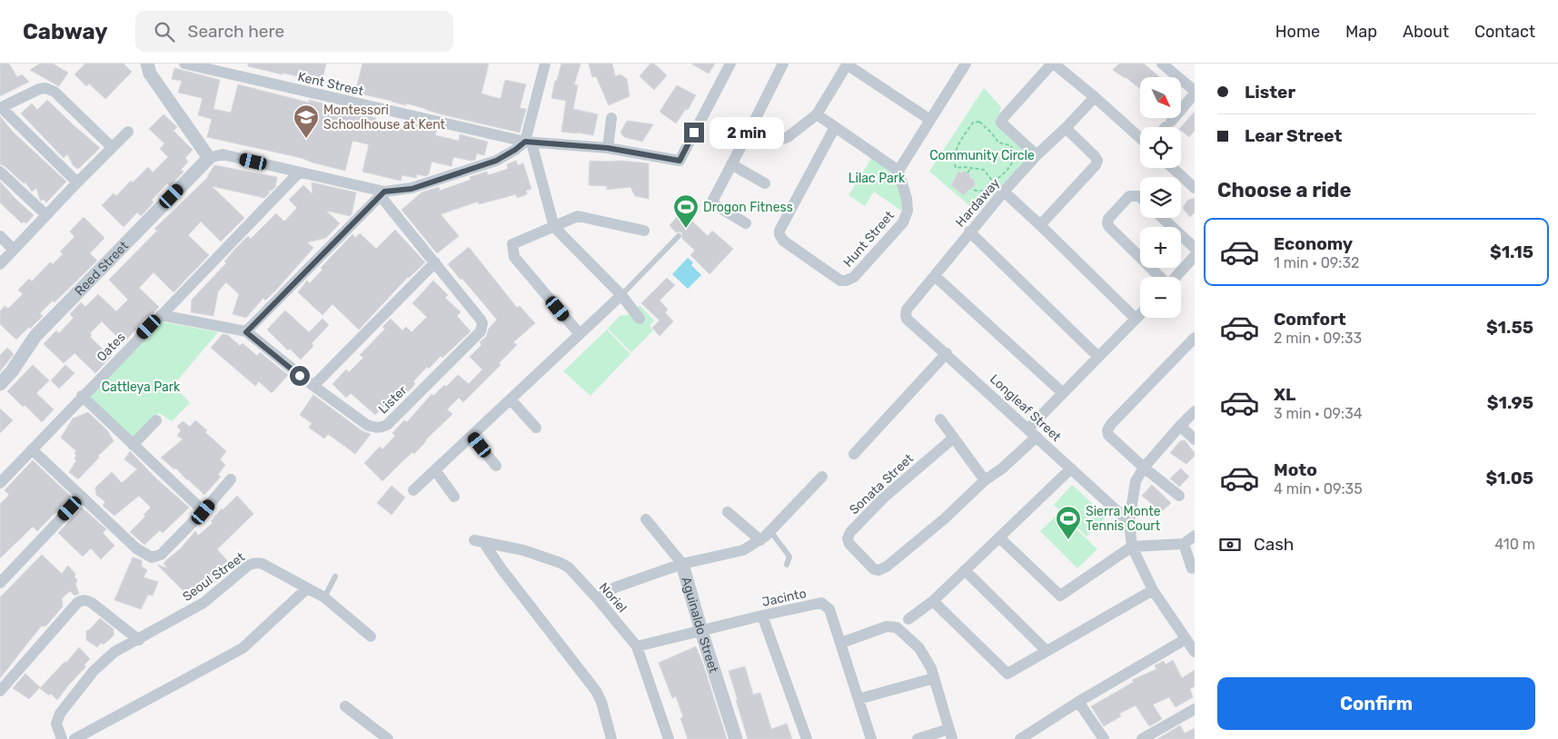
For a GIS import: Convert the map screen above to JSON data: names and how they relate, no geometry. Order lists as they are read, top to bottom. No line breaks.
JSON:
{"streets":{"street":["Kent Street","Hardaway","Hunt Street","Reed Street","Oates","Lister","Longleaf Street","Sonata Street","Seoul Street","Noriel","Jacinto","Aguinaldo Street"]},"crossings":[["Hardaway","Longleaf Street"],["Oates","Lister"],["Longleaf Street","Sonata Street"],["Noriel","Jacinto"],["Jacinto","Aguinaldo Street"]],"parks":["Community Circle","Lilac Park","Cattleya Park"],"places":{"school or university":["Montessori Schoolhouse at Kent"],"sports":["Drogon Fitness","Sierra Monte Tennis Court"]},"north":"bottom right","page":{"header":"Cabway","search":"Search here","nav":["Home","Map","About","Contact"],"banner":["Lister","Lear Street"],"map_buttons":["+","−"],"bubble":"2 min","heading":"Choose a ride","list":[{"name":"Economy","note":"1 min · 09:32","value":"$1.15"},{"name":"Comfort","note":"2 min · 09:33","value":"$1.55"},{"name":"XL","note":"3 min · 09:34","value":"$1.95"},{"name":"Moto","note":"4 min · 09:35","value":"$1.05"}],"pay":["Cash","410 m"],"buttons":"Confirm"}}
